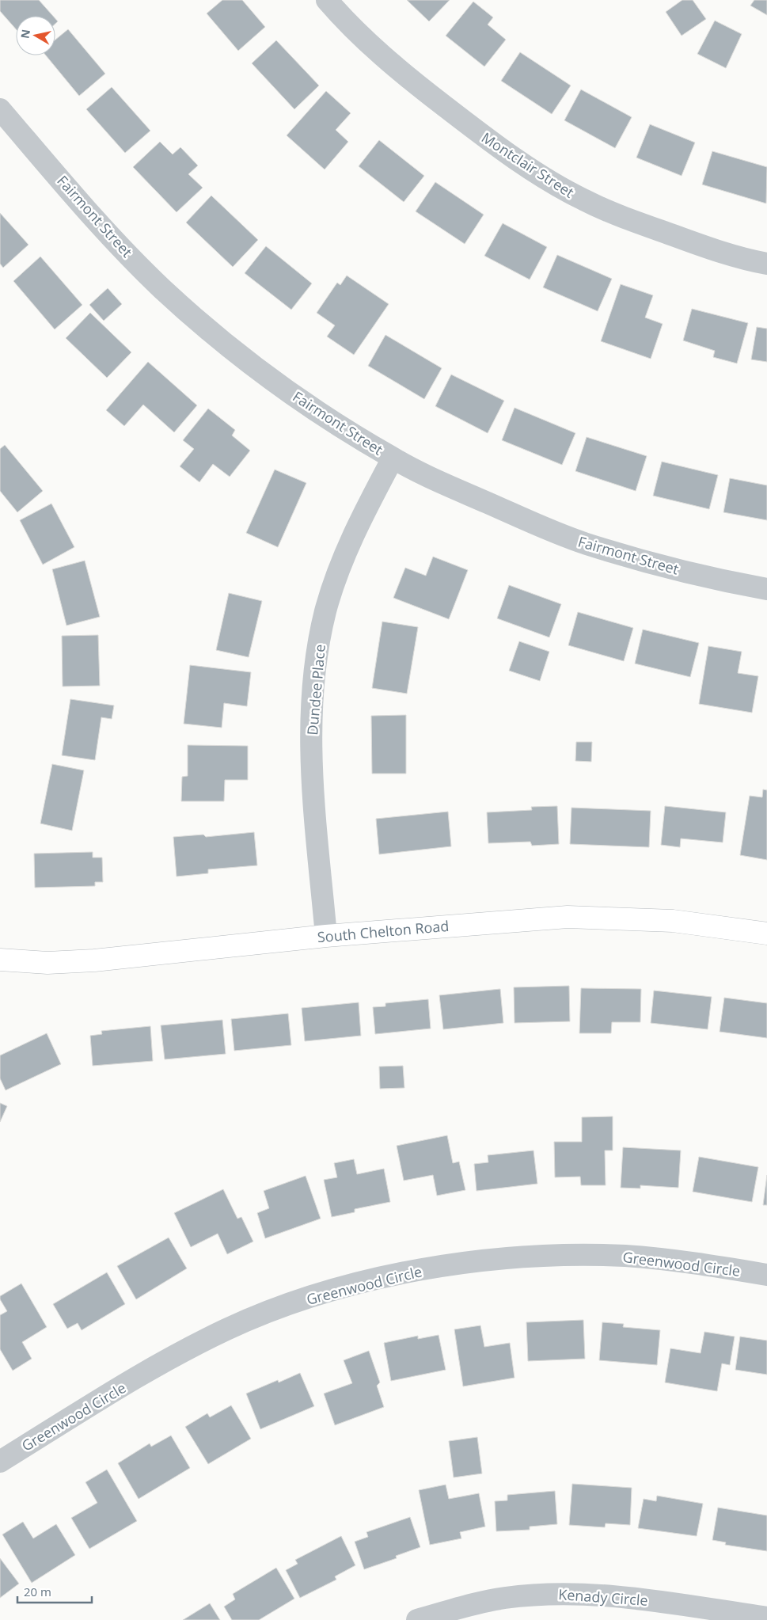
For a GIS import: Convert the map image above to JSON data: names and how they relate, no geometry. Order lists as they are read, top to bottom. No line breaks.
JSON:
{"streets":{"main road":["South Chelton Road"],"street":["Montclair Street","Fairmont Street","Dundee Place","Greenwood Circle","Kenady Circle"]},"crossings":[["Fairmont Street","Dundee Place"],["Dundee Place","South Chelton Road"]],"scale_bar":"20 m","north":"left"}
